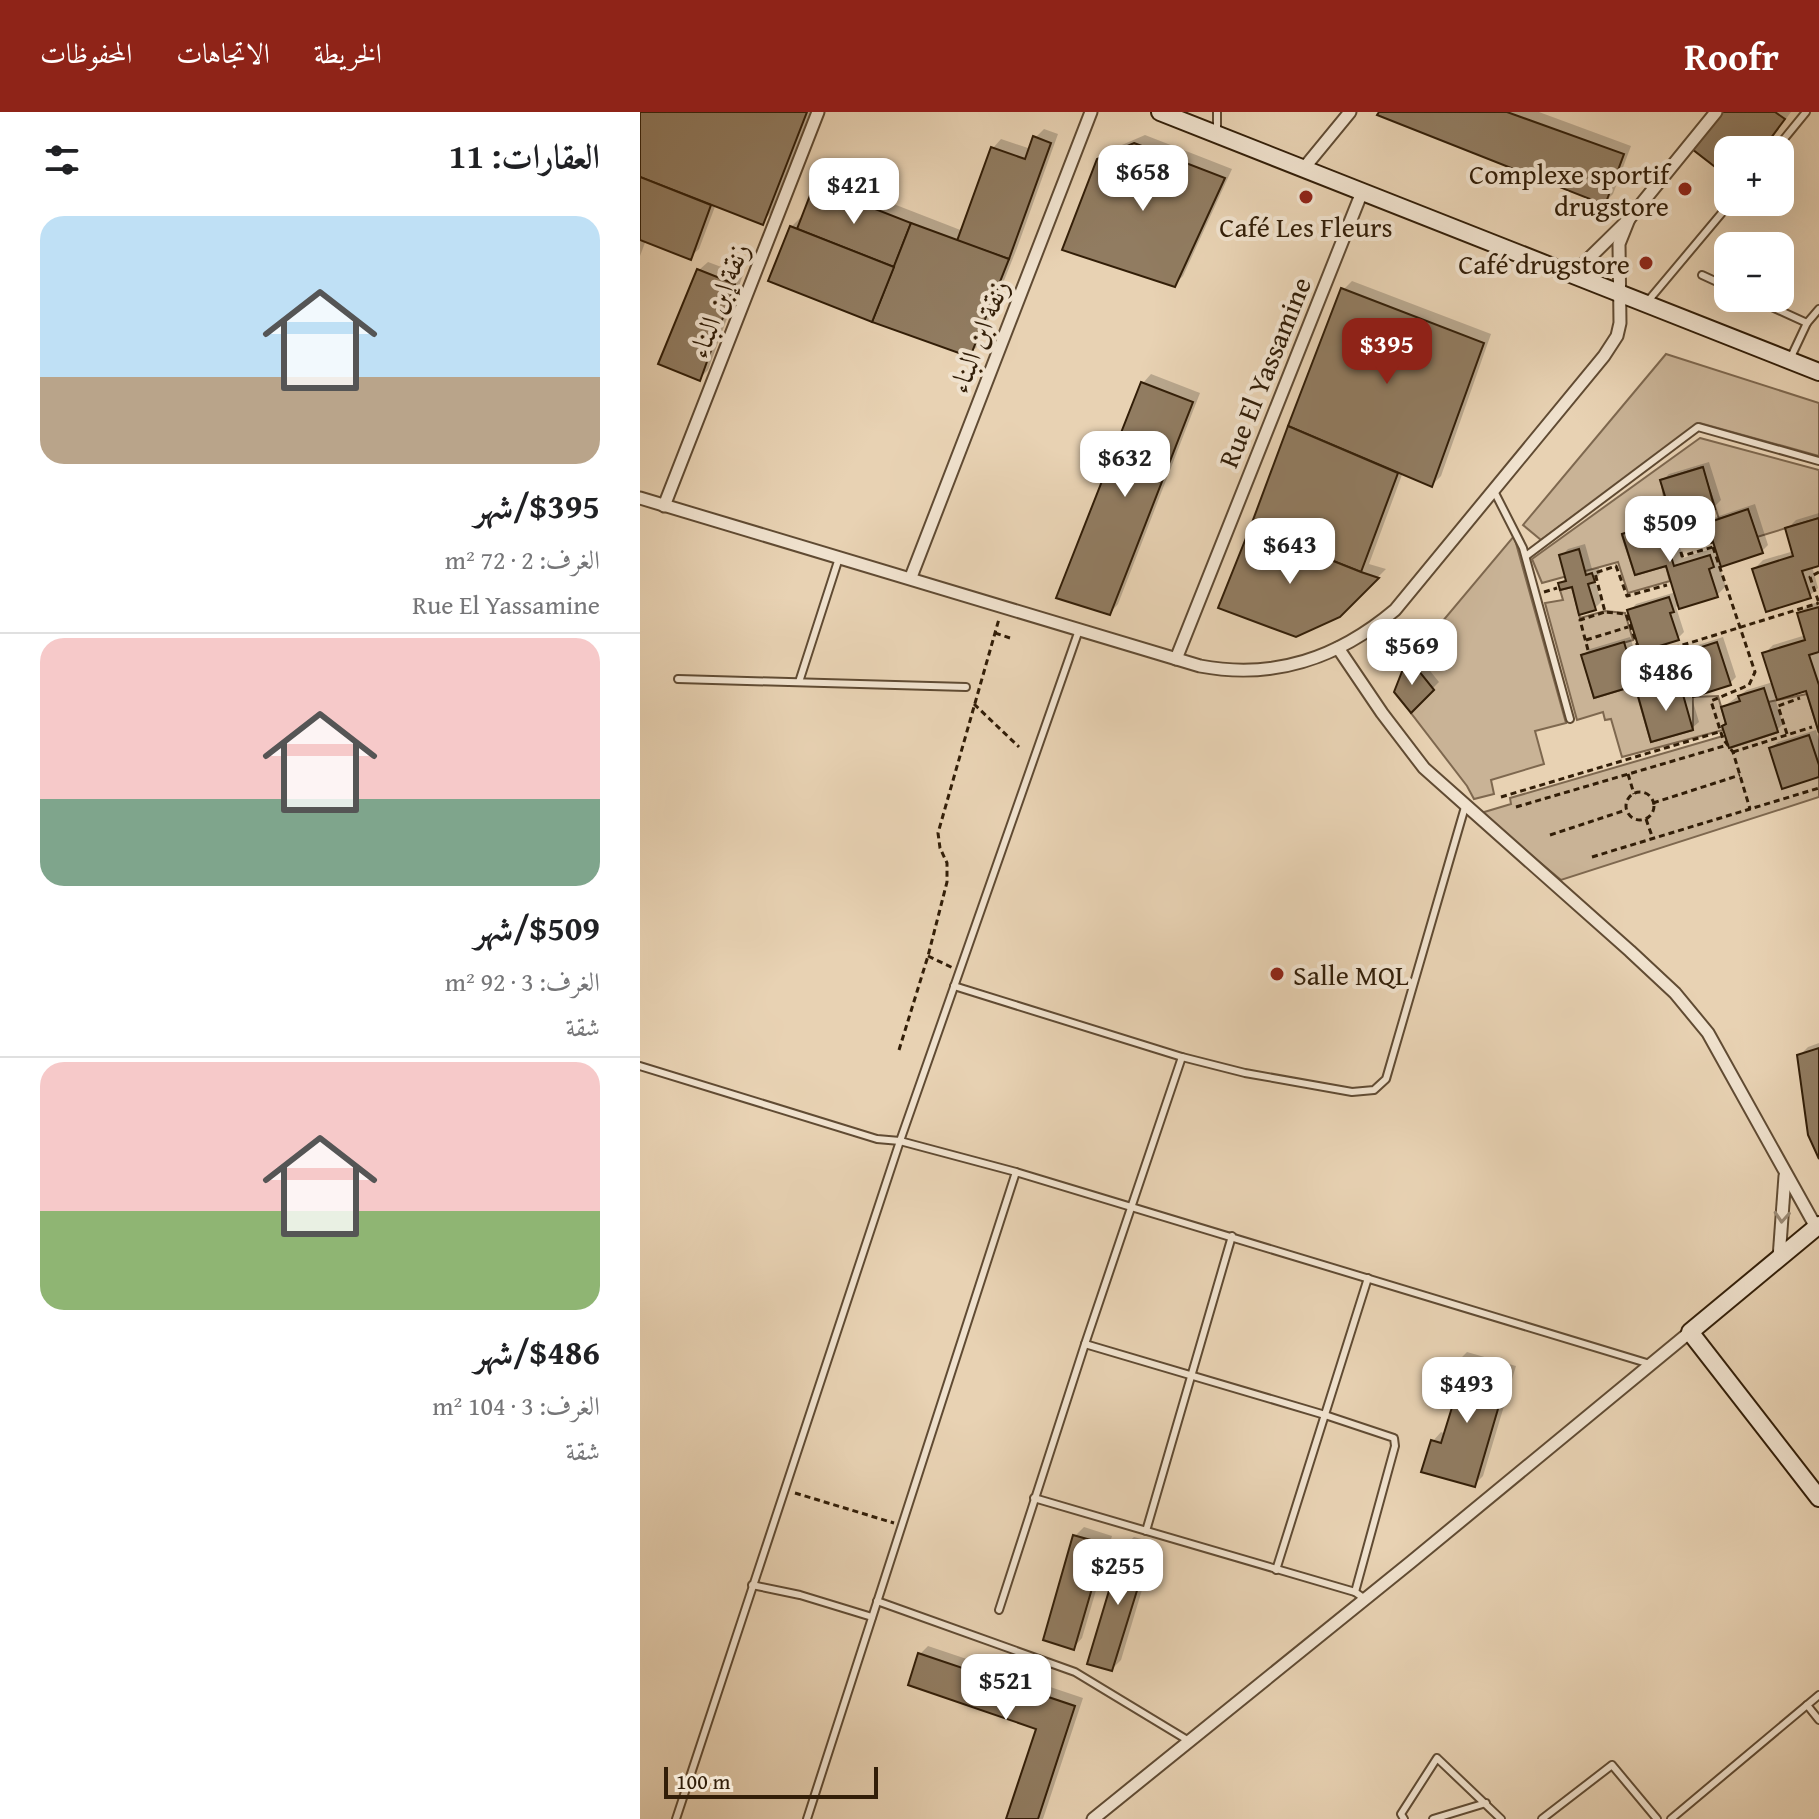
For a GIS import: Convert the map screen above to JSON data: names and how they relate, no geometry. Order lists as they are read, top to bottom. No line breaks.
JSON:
{"streets":{"street":["زنقة إبن البناء","زنقة ابن البناء","Rue El Yassamine"]},"places":["Complexe sportif drugstore","Café Les Fleurs","Café drugstore","Salle MQL"],"scale_bar":"100 m","page":{"header":"Roofr","nav":["الخريطة","الاتجاهات","المحفوظات"],"heading":"العقارات: 11","map_buttons":["+","−"],"price":["$658","$421","$395","$632","$509","$643","$569","$486","$493","$255","$521"],"list":[{"name":"$395/شهر","note":"الغرف: 2 · 72 m² · Rue El Yassamine"},{"name":"$509/شهر","note":"الغرف: 3 · 92 m² · شقة"},{"name":"$486/شهر","note":"الغرف: 3 · 104 m² · شقة"}],"scale":"100 m"}}
